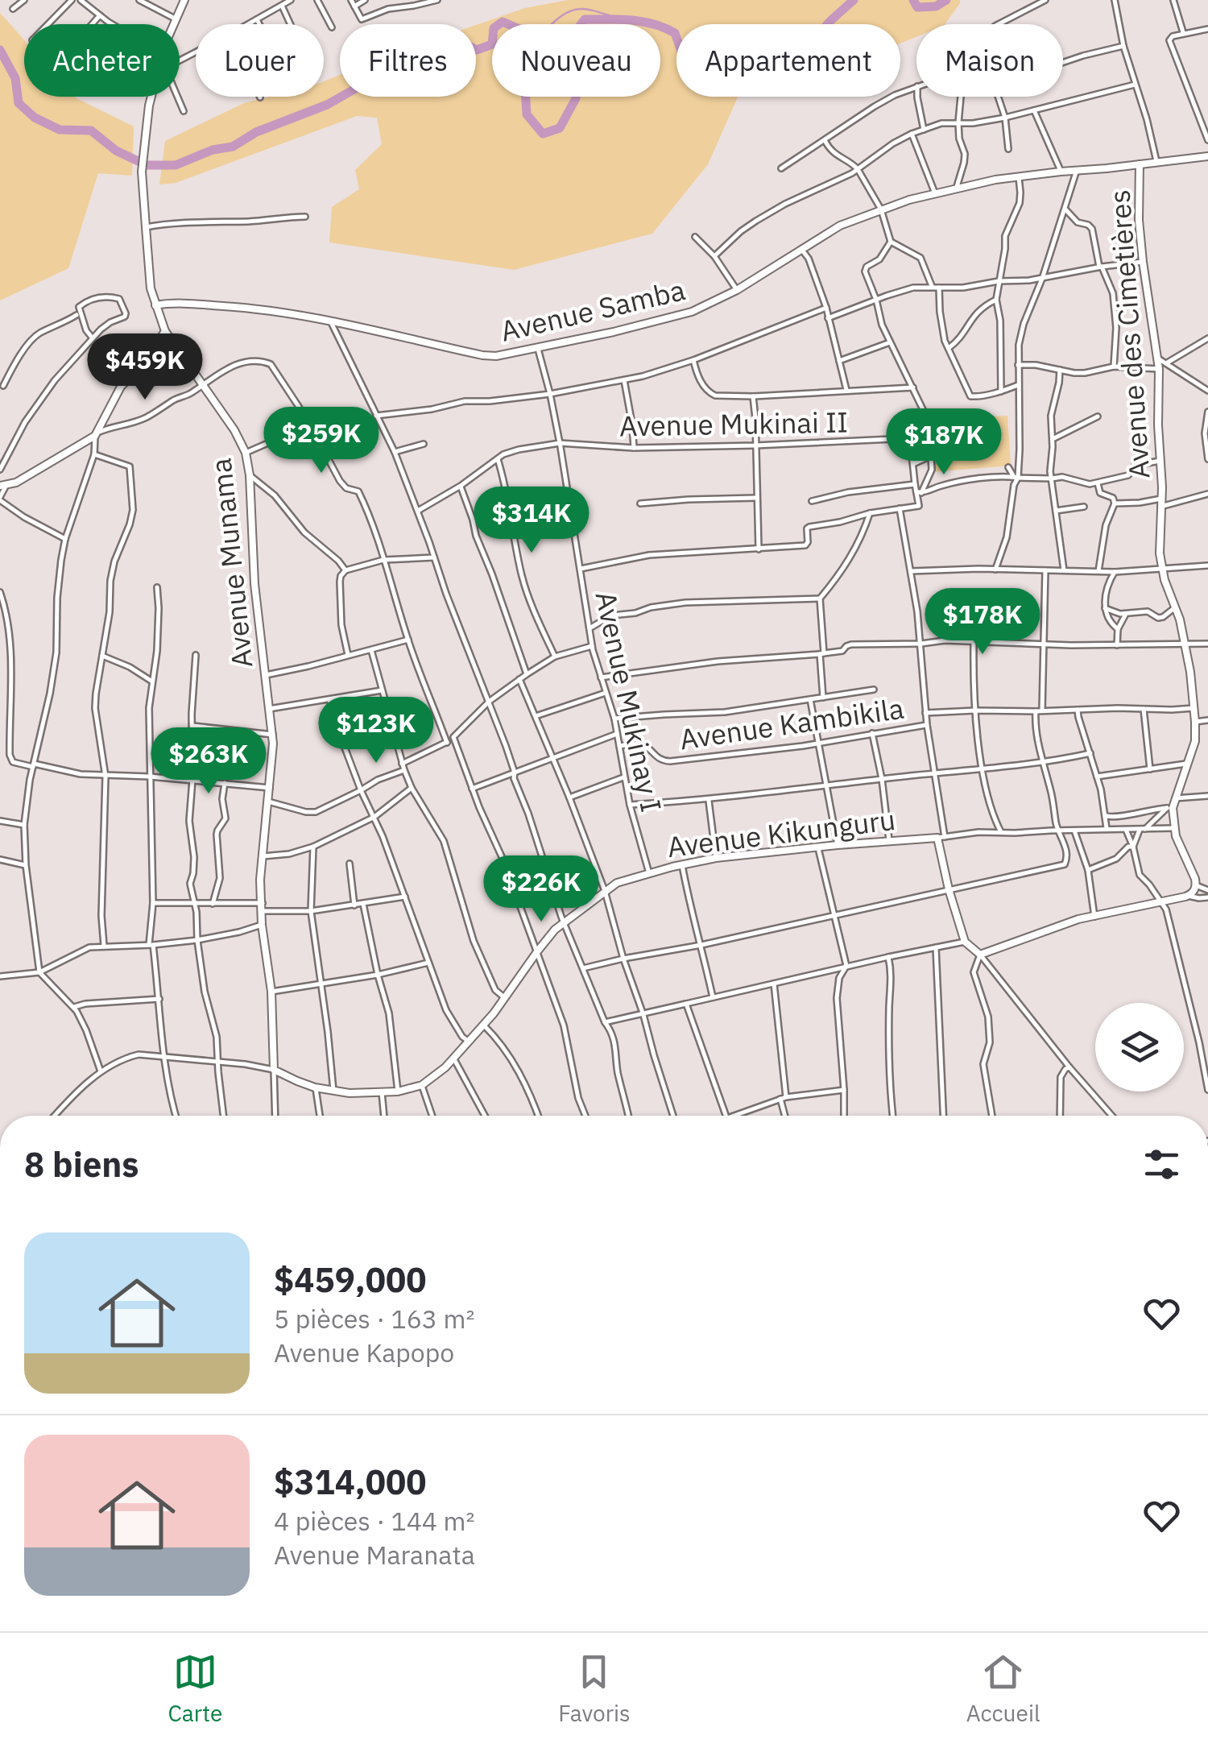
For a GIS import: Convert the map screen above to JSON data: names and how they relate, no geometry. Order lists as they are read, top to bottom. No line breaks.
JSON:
{"streets":{"street":["Avenue Samba","Avenue des Cimetières","Avenue Mukinai II","Avenue Munama","Avenue Mukinay I","Avenue Kambikila","Avenue Kikunguru"]},"crossings":[["Avenue Samba","Avenue des Cimetières"],["Avenue Samba","Avenue Munama"],["Avenue Samba","Avenue Mukinay I"],["Avenue Mukinai II","Avenue Mukinay I"],["Avenue Munama","Avenue Kikunguru"],["Avenue Mukinay I","Avenue Kambikila"],["Avenue Mukinay I","Avenue Kikunguru"]],"page":{"chip":["Acheter","Louer","Filtres","Nouveau","Appartement","Maison"],"price":["$459K","$259K","$187K","$314K","$178K","$123K","$263K","$226K"],"heading":"8 biens","list":[{"name":"$459,000","note":"5 pièces · 163 m² · Avenue Kapopo"},{"name":"$314,000","note":"4 pièces · 144 m² · Avenue Maranata"}],"tabs":["Carte","Favoris","Accueil"]}}
